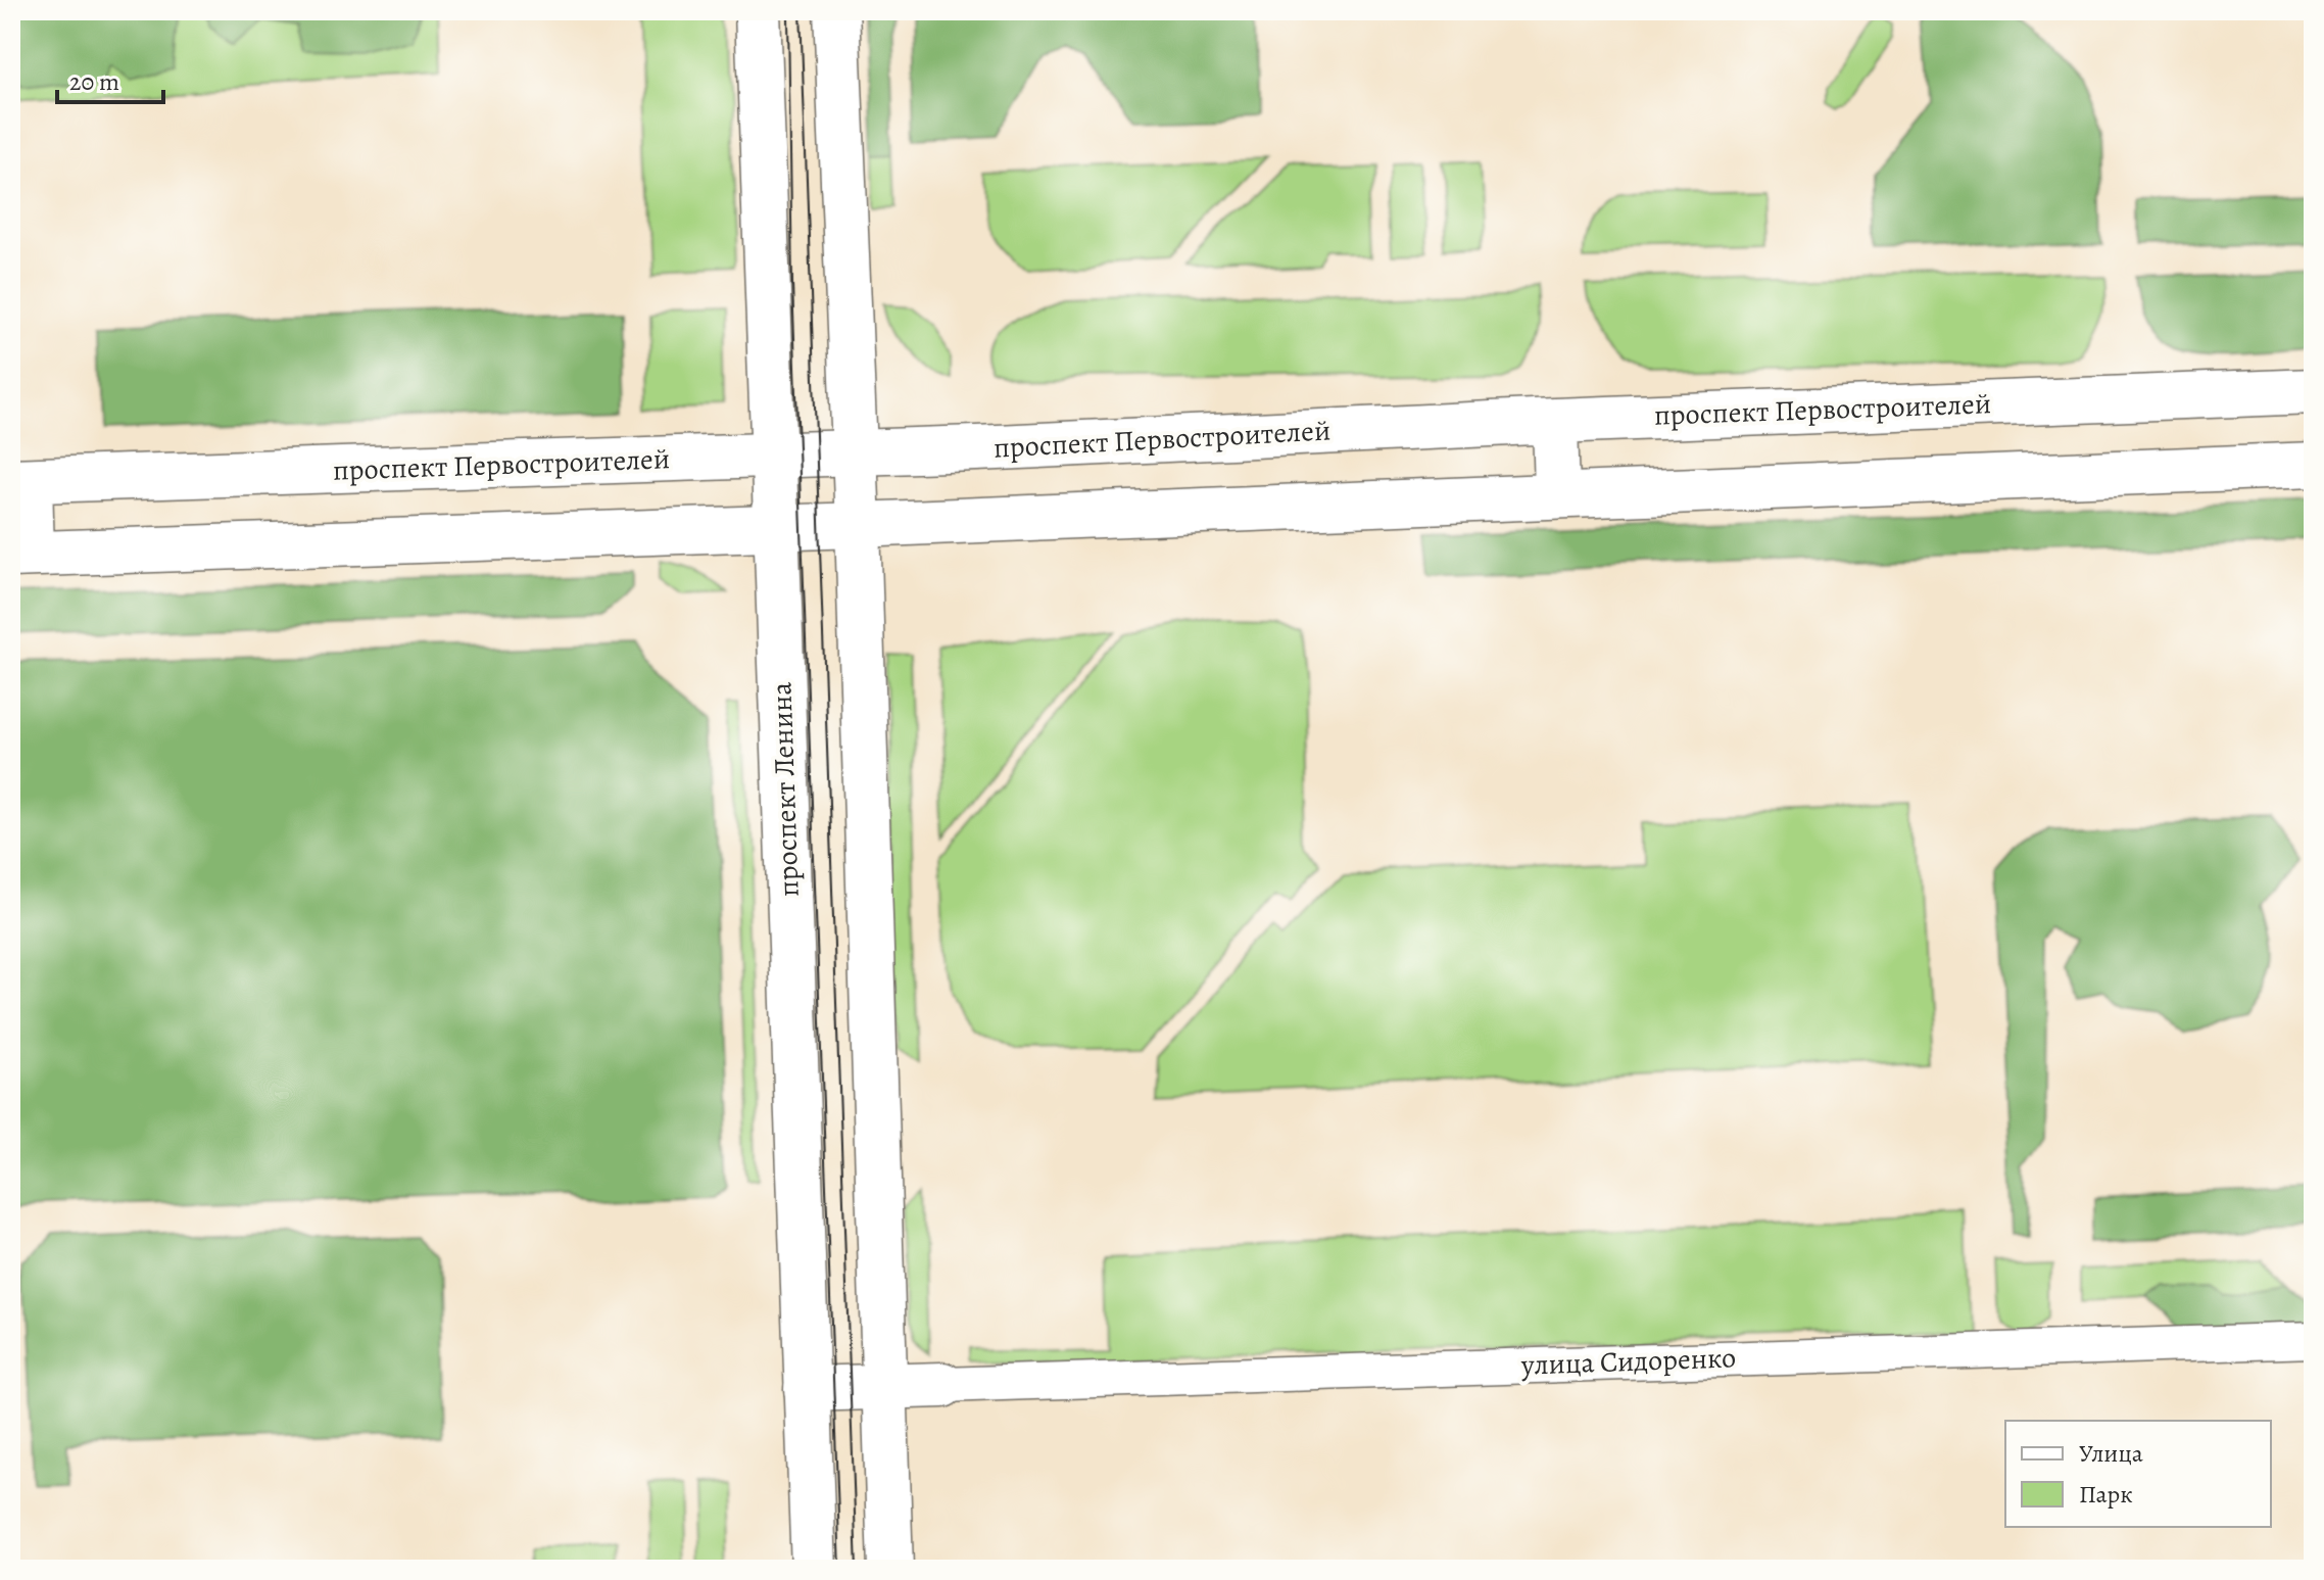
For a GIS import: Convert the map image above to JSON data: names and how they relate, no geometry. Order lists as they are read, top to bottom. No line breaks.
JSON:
{"streets":{"main road":["проспект Первостроителей","проспект Ленина"],"street":["улица Сидоренко"]},"crossings":[["проспект Первостроителей","проспект Ленина"]],"legend":["Улица","Парк"],"scale_bar":"20 m"}
